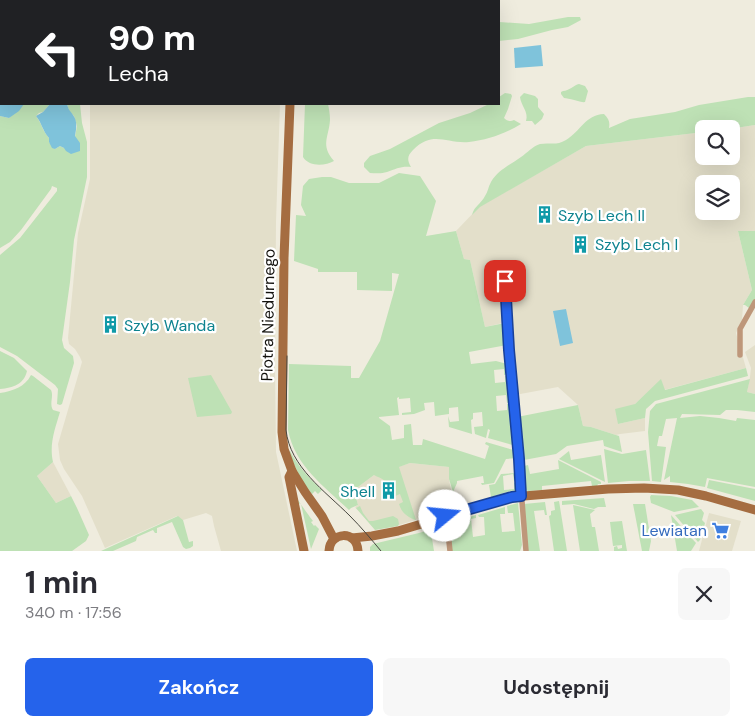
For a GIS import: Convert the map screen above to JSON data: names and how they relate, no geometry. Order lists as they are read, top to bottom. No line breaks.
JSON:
{"streets":{"street":["Piotra Niedurnego"]},"places":{"building":["Szyb Lech II","Szyb Lech I","Szyb Wanda","Shell"],"supermarket":["Lewiatan"]},"page":{"turn":["90 m","Lecha"],"heading":["1 min","340 m · 17:56"],"buttons":["Zakończ","Udostępnij"]}}
